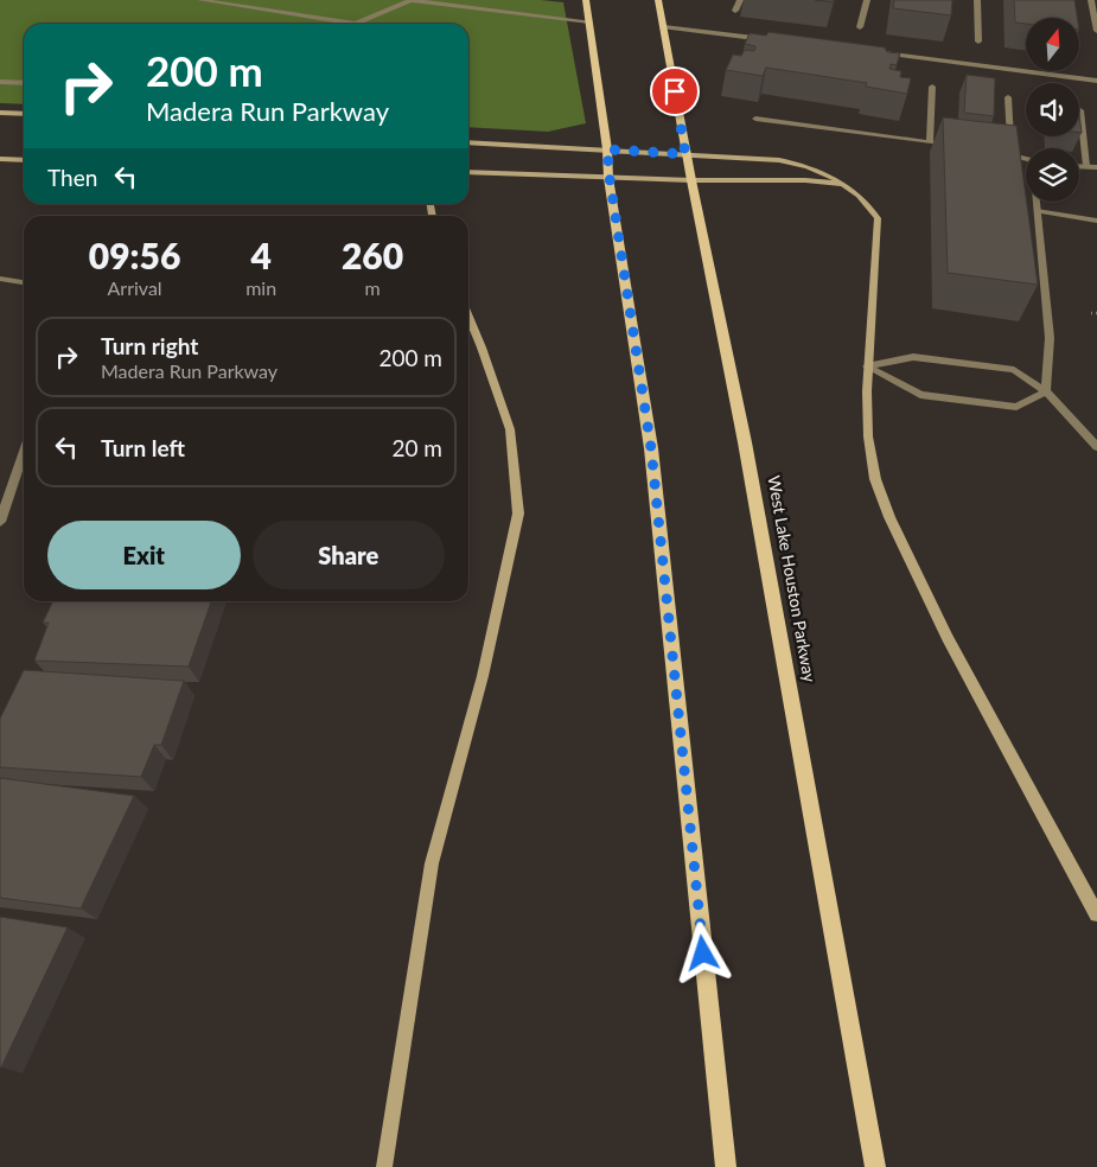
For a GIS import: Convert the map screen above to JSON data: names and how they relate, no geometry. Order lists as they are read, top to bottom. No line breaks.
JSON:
{"streets":{"main road":["West Lake Houston Parkway"]},"north":"top","page":{"turn":["200 m","Madera Run Parkway"],"then":"Then","eta":["09:56","Arrival","4","min","260","m"],"list":[{"name":"Turn right","note":"Madera Run Parkway","value":"200 m"},{"name":"Turn left","value":"20 m"}],"buttons":["Exit","Share"]}}
